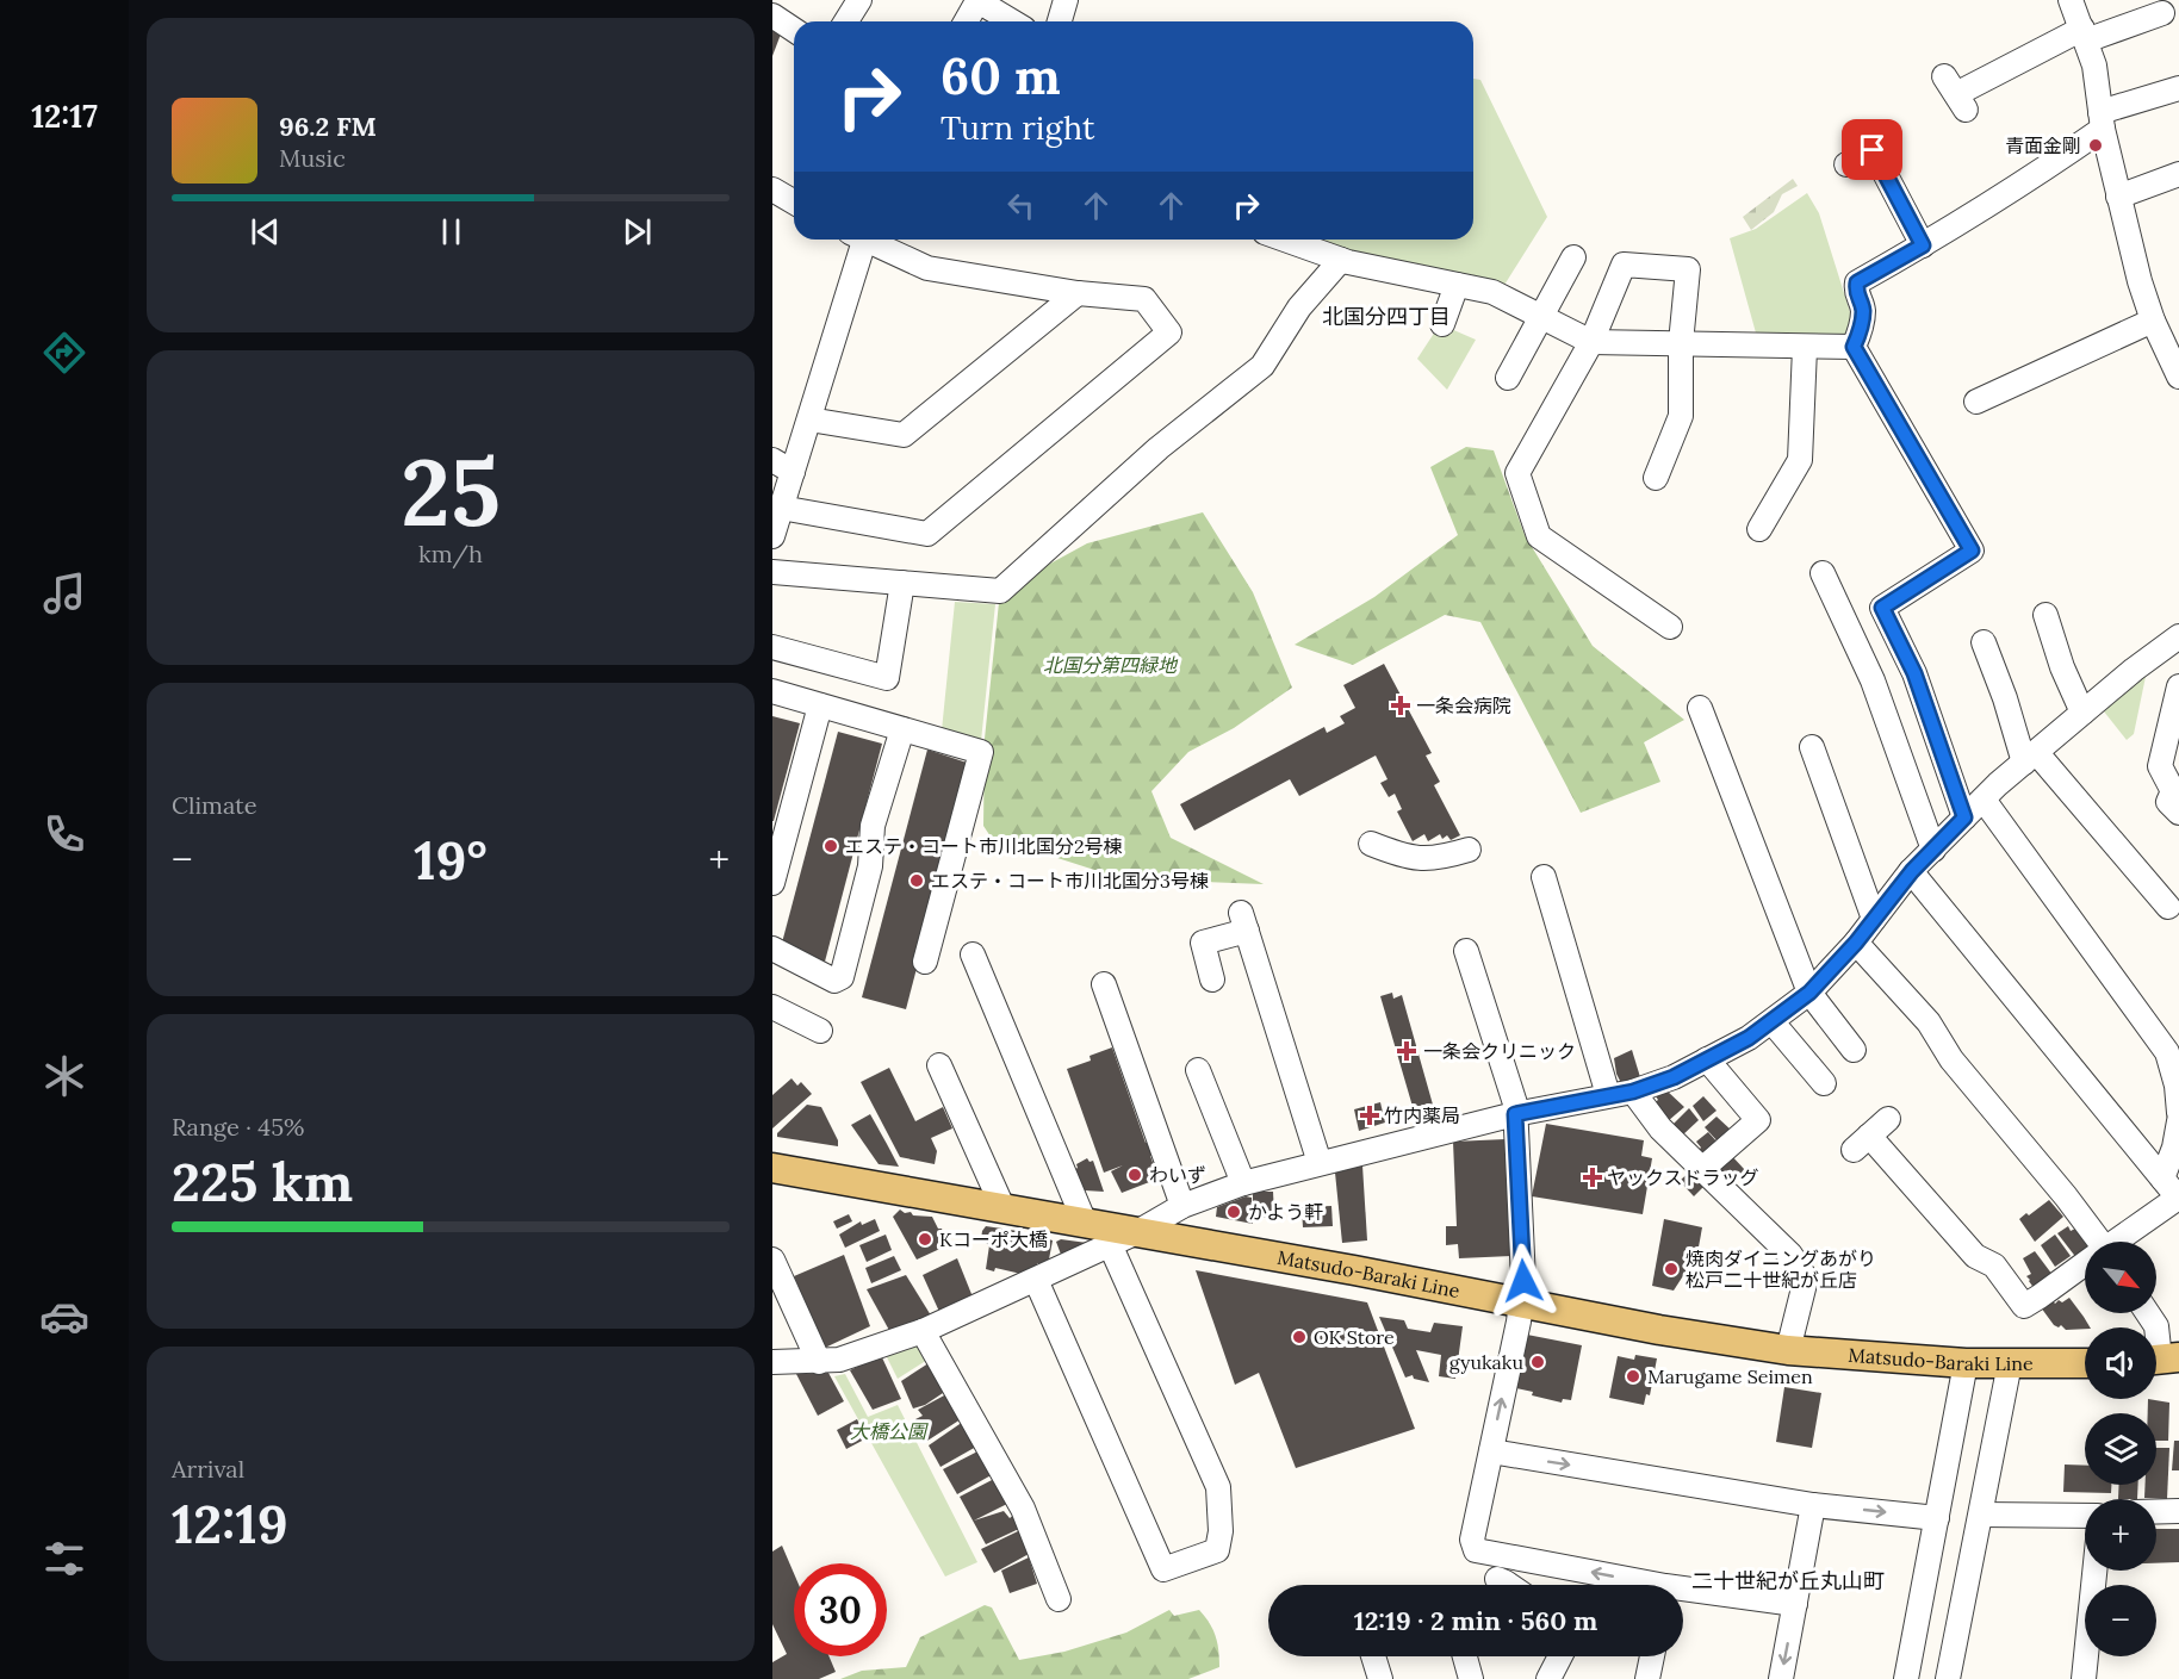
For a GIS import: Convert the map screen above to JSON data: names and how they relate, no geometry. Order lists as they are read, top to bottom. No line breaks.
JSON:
{"streets":{"main road":["Matsudo-Baraki Line"]},"districts":["北国分四丁目","二十世紀が丘丸山町"],"parks":["北国分第四緑地","大橋公園"],"places":{"other":["青面金剛","エステ・コート市川北国分2号棟","エステ・コート市川北国分3号棟","わいず","かよう軒","Kコーポ大橋","焼肉ダイニングあがり 松戸二十世紀が丘店","OK Store","gyukaku","Marugame Seimen"],"health":["一条会病院","一条会クリニック","竹内薬局","ヤックスドラッグ"]},"north":"bottom right","page":{"tabs":"12:17","turn":["60 m","Turn right"],"song":["96.2 FM","Music"],"tile":[["25","km/h"],"Climate",["Range · 45%","225 km"],["Arrival","12:19"]],"heat":["−","19°","+"],"map_buttons":["+","−"],"limit":"30","trip":"12:19 · 2 min · 560 m"}}
